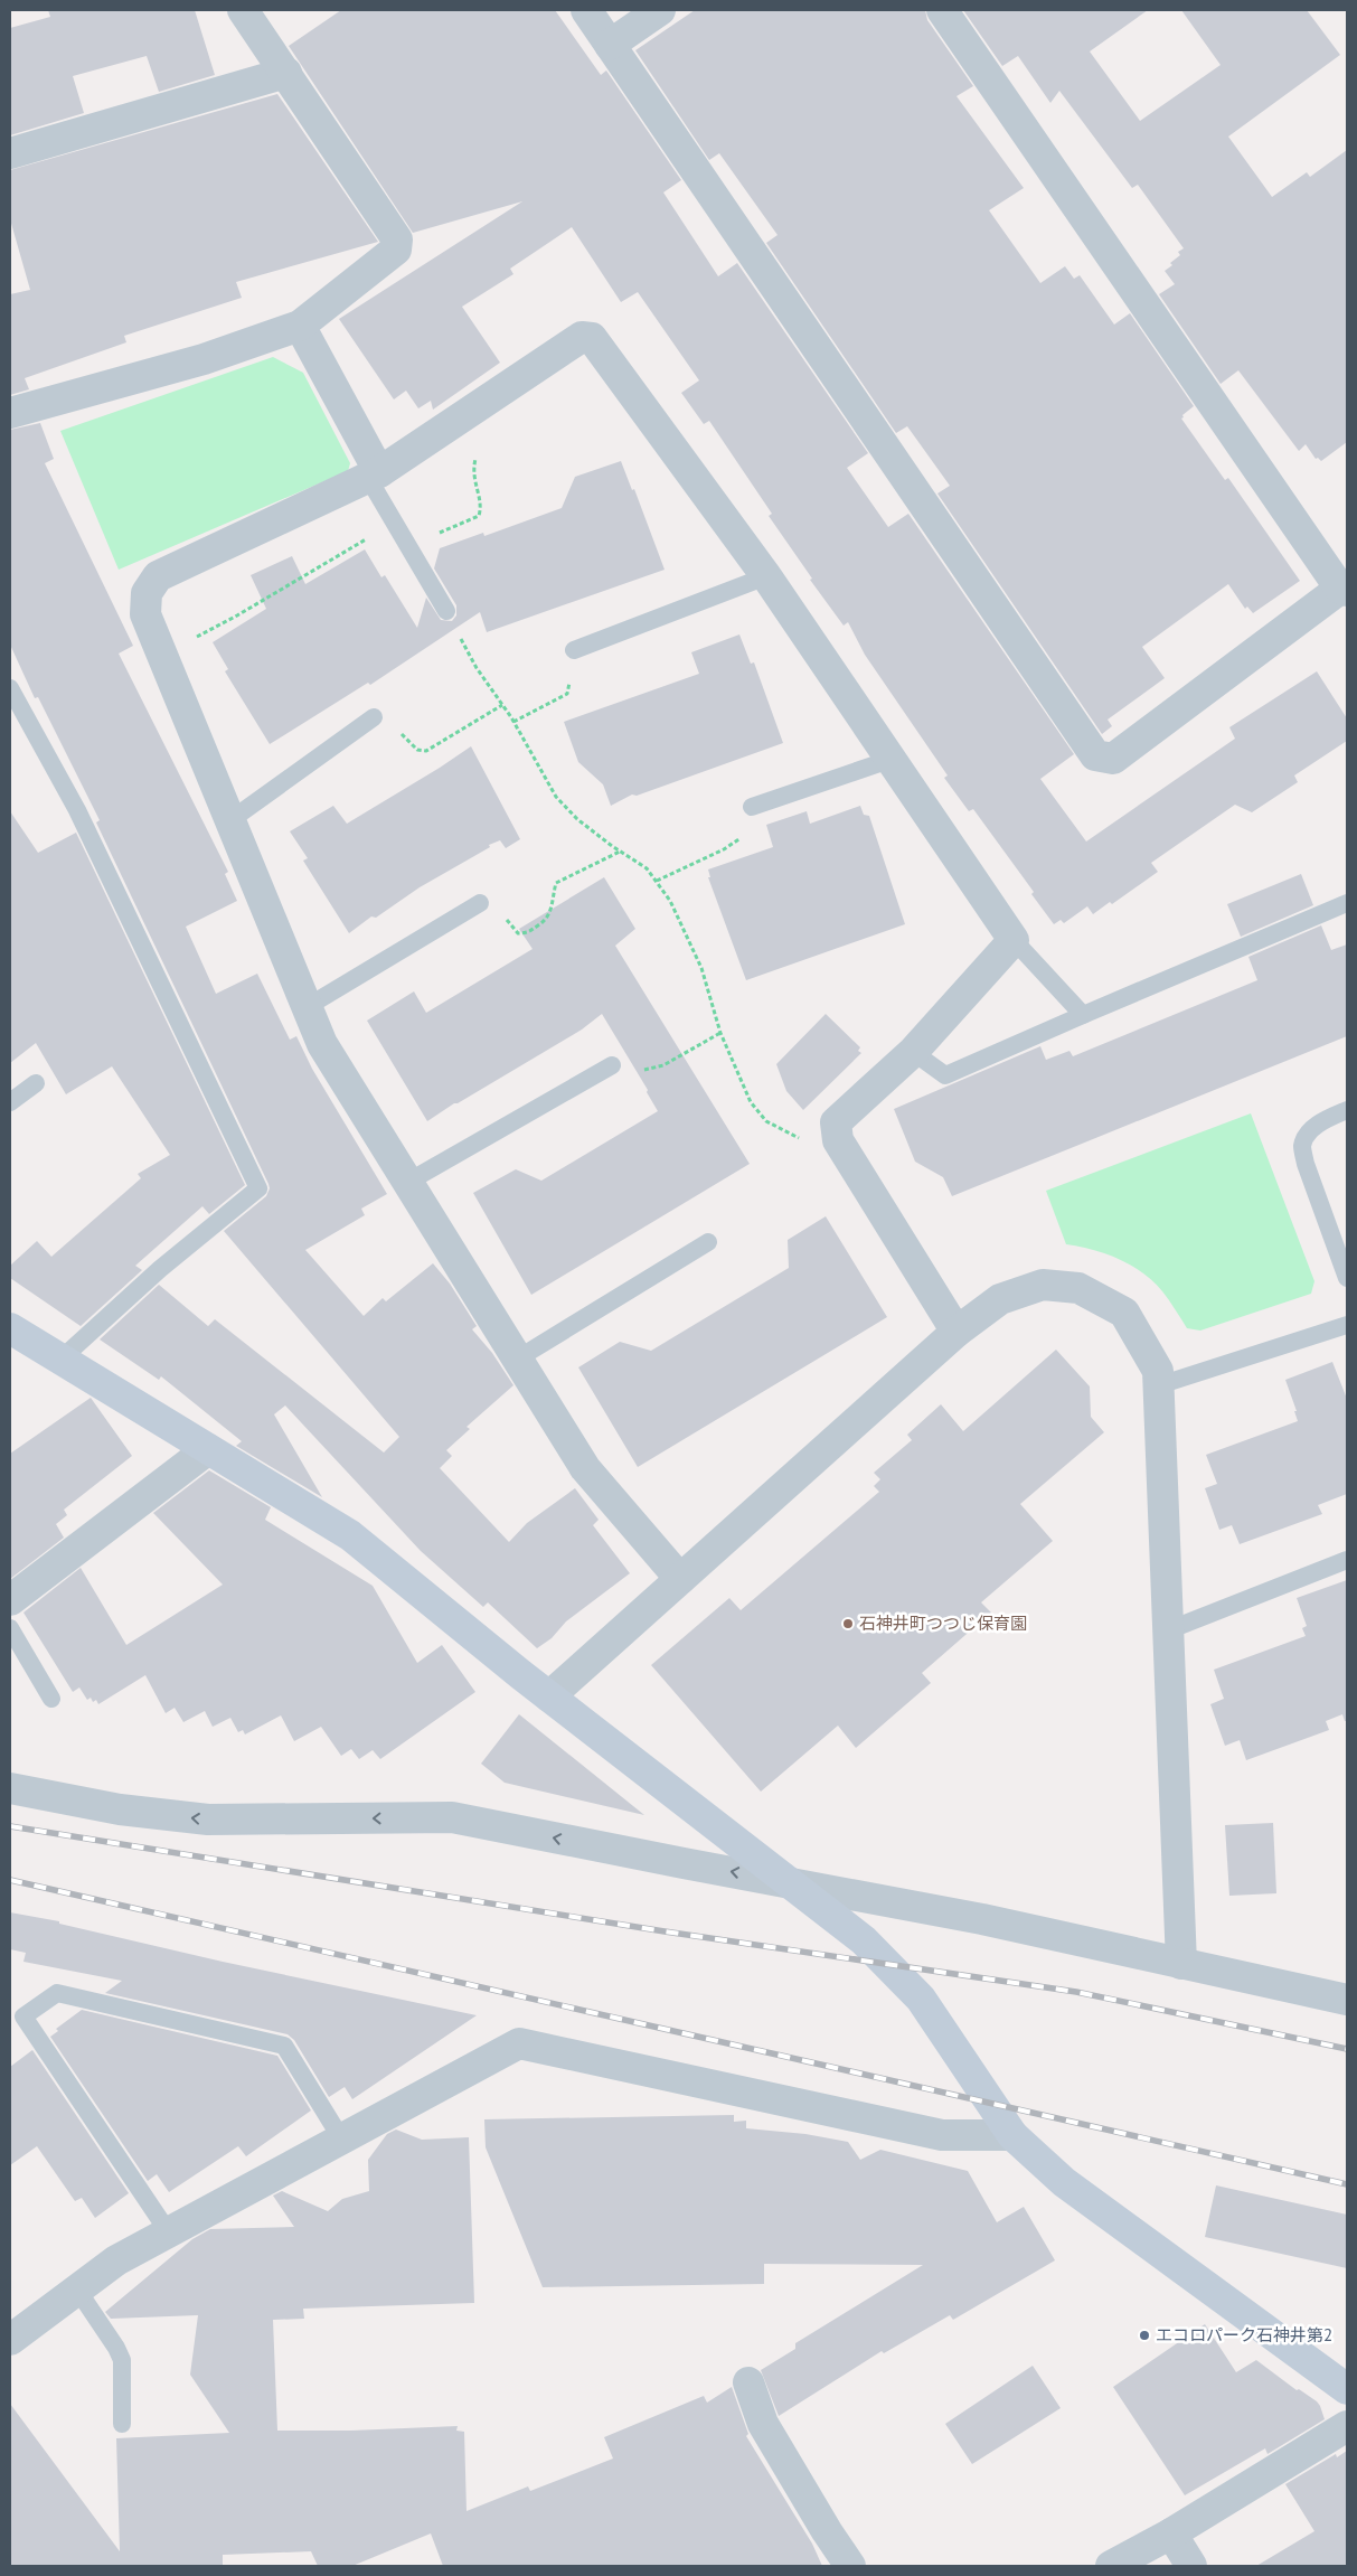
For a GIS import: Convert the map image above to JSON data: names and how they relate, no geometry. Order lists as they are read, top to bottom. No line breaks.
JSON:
{"places":["石神井町つつじ保育園","エコロパーク石神井第2"]}
